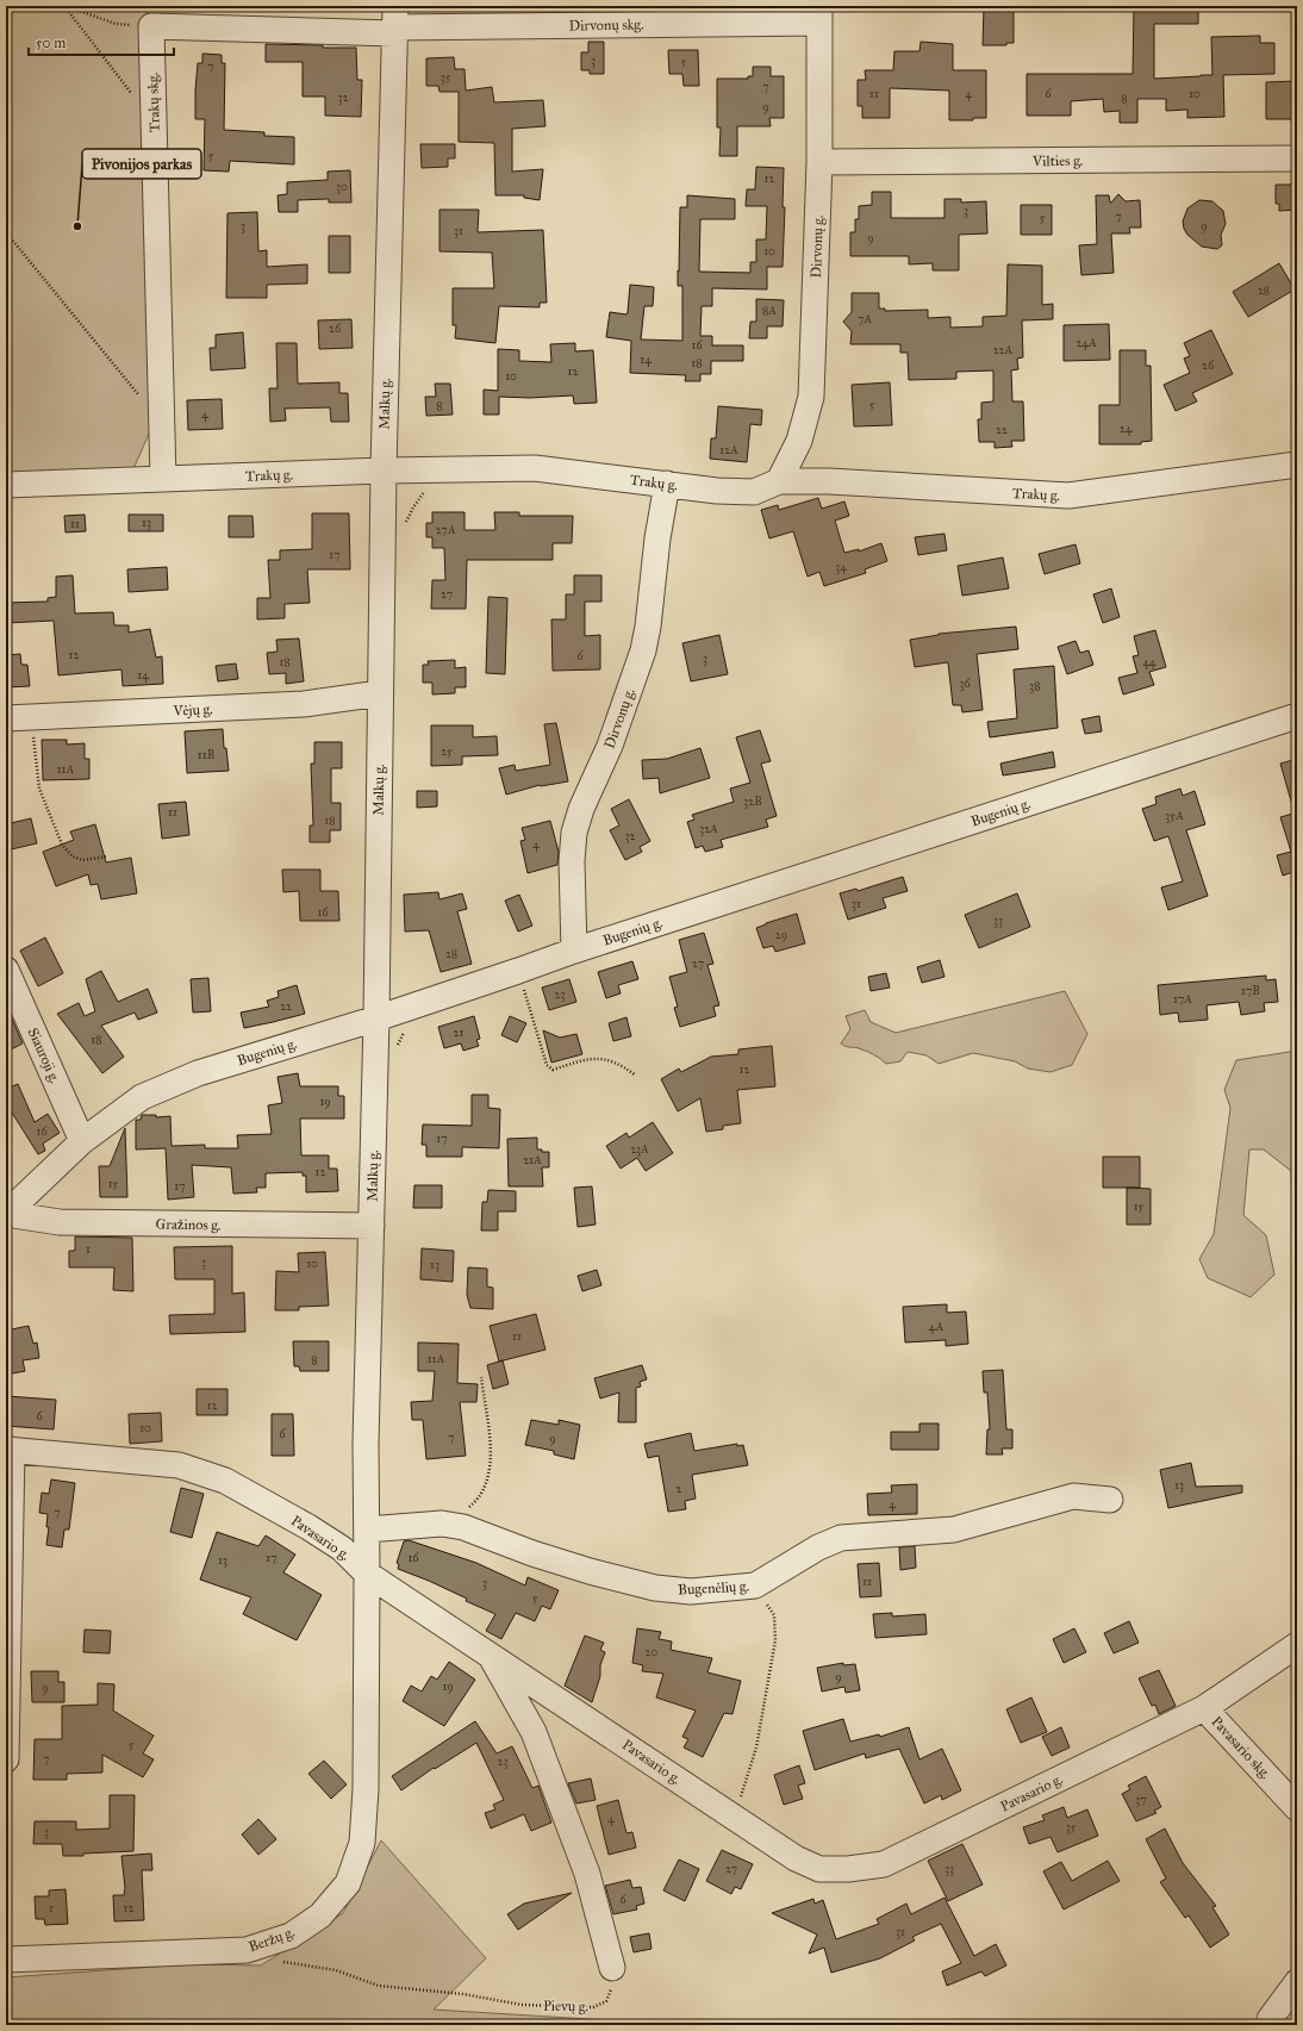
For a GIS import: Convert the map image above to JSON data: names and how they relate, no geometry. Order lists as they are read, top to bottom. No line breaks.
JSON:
{"streets":{"street":["Dirvonų skg.","Trakų skg.","Vilties g.","Dirvonų g.","Malkų g.","Trakų g.","Vėjų g.","Bugenių g.","Siauroji g.","Gražinos g.","Pavasario g.","Bugenėlių g.","Pavasario skg.","Beržų g."],"path":["Pievų g."]},"crossings":[["Dirvonų skg.","Dirvonų g."],["Dirvonų skg.","Malkų g."],["Trakų skg.","Trakų g."],["Vilties g.","Dirvonų g."],["Dirvonų g.","Trakų g."],["Dirvonų g.","Bugenių g."],["Malkų g.","Trakų g."],["Malkų g.","Vėjų g."],["Malkų g.","Bugenių g."],["Malkų g.","Gražinos g."],["Malkų g.","Pavasario g."],["Malkų g.","Bugenėlių g."],["Malkų g.","Beržų g."],["Bugenių g.","Siauroji g."],["Bugenių g.","Gražinos g."],["Pavasario g.","Pavasario skg."],["Pavasario g.","Beržų g."]],"places":["Pivonijos parkas"],"house_numbers":["3","5","7","35","7","11","4","6","10","32","8","9","5","12","30","3","7","5","3","9","31","9","10","28","8A","7A","26","24A","16","22A","14","18","26","12","10","5","8","4","24","22","12A","13","11","27A","17","34","27","12","6","3","18","44","14","36","38","25","11B","11A","32B","11","35A","18","32A","32","4","31","16","33","29","28","27","17B","23","17A","22","21","18","12","19","16","17","23A","21A","12","15","17","15","1","3","10","13","4A","11","11A","8","12","6","10","6","7","9","13","2","4","7","17","16","13","11","3","5","20","9","19","9","5","7","23","37","4","35","3","27","33","6","1","12","31"],"scale_bar":"50 m"}
